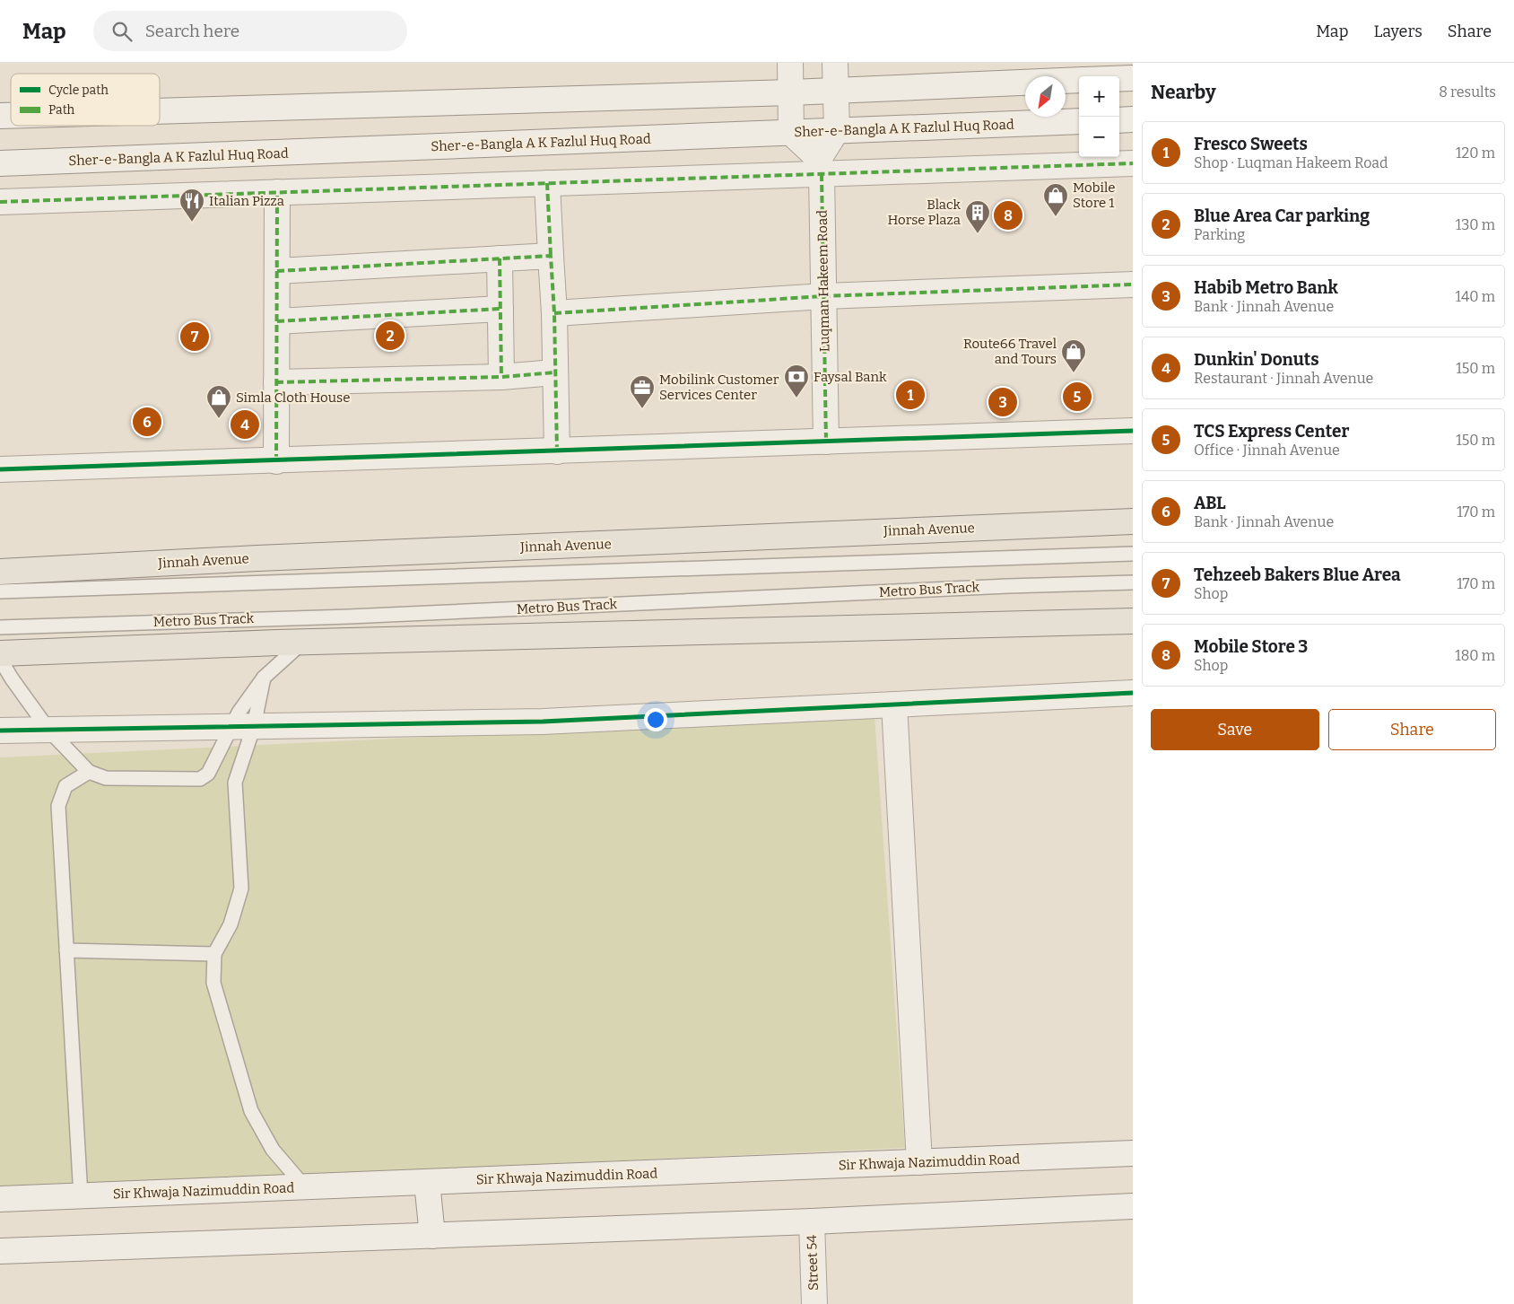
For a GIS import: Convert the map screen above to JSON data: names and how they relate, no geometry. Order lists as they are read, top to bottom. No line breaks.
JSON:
{"streets":{"main road":["Jinnah Avenue"],"street":["Sher-e-Bangla A K Fazlul Huq Road","Luqman Hakeem Road","Sir Khwaja Nazimuddin Road","Street 54"],"lane":["Metro Bus Track"]},"places":{"shop":["Mobile Store 1","Route66 Travel and Tours","Simla Cloth House"],"restaurant":["Italian Pizza"],"building":["Black Horse Plaza"],"bank":["Faysal Bank"],"office":["Mobilink Customer Services Center"]},"legend":["Cycle path","Path"],"north":"bottom left","page":{"header":"Map","search":"Search here","nav":["Map","Layers","Share"],"heading":["Nearby","8 results"],"map_buttons":["+","−"],"list":[{"mark":"1","name":"Fresco Sweets","note":"Shop · Luqman Hakeem Road","value":"120 m"},{"mark":"2","name":"Blue Area Car parking","note":"Parking","value":"130 m"},{"mark":"3","name":"Habib Metro Bank","note":"Bank · Jinnah Avenue","value":"140 m"},{"mark":"4","name":"Dunkin' Donuts","note":"Restaurant · Jinnah Avenue","value":"150 m"},{"mark":"5","name":"TCS Express Center","note":"Office · Jinnah Avenue","value":"150 m"},{"mark":"6","name":"ABL","note":"Bank · Jinnah Avenue","value":"170 m"},{"mark":"7","name":"Tehzeeb Bakers Blue Area","note":"Shop","value":"170 m"},{"mark":"8","name":"Mobile Store 3","note":"Shop","value":"180 m"}],"pins":["8","2","7","1","5","3","6","4"],"buttons":["Save","Share"]}}
